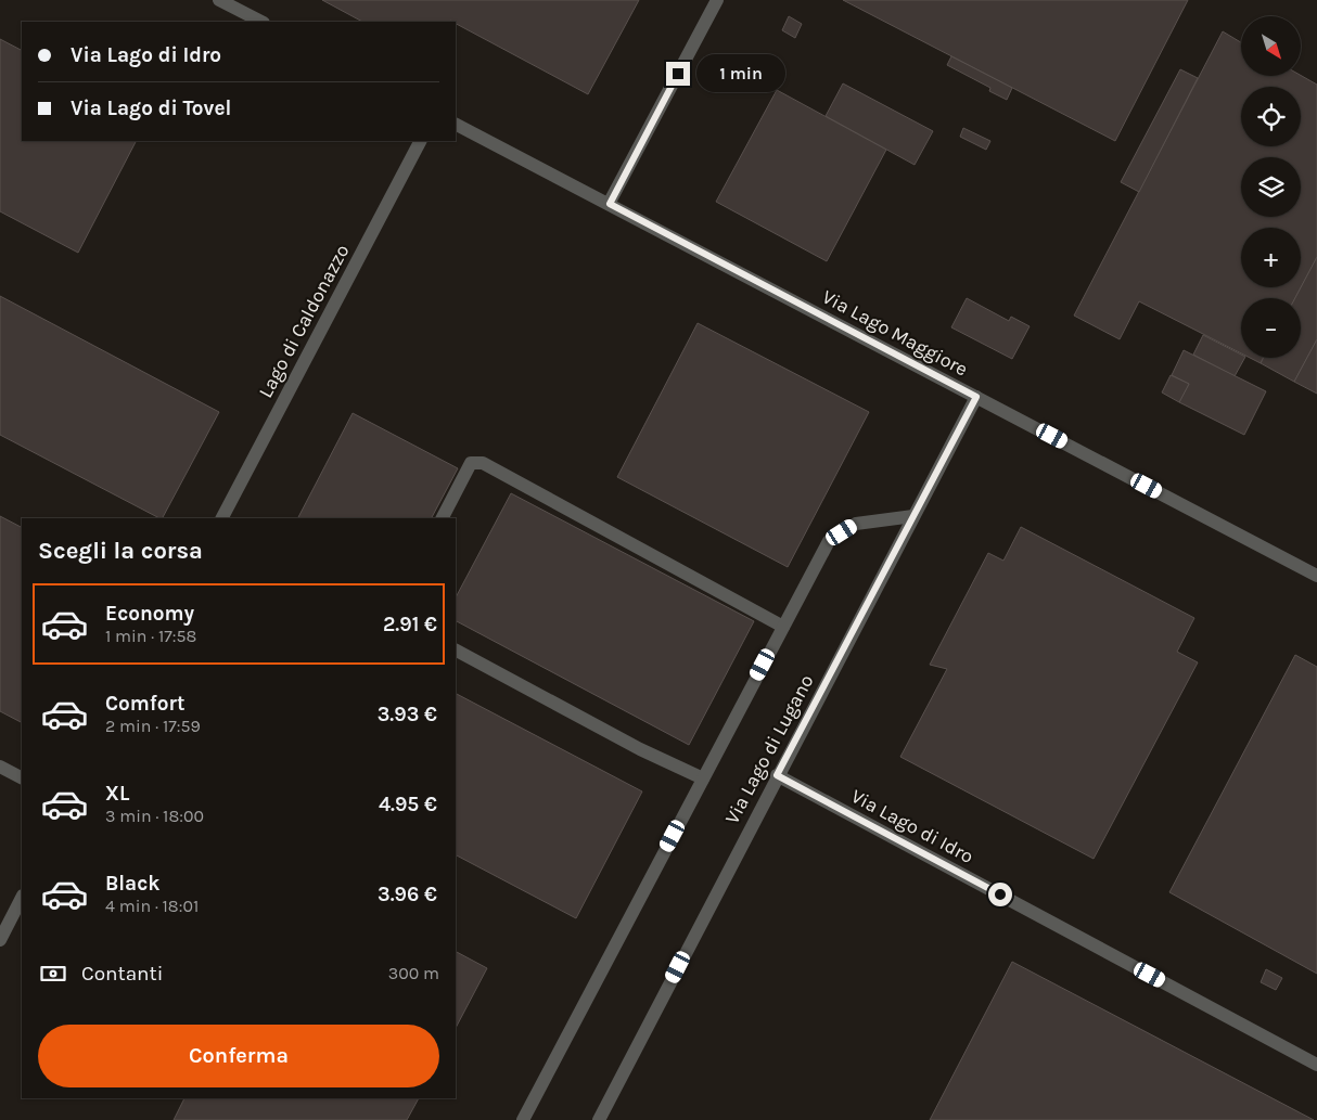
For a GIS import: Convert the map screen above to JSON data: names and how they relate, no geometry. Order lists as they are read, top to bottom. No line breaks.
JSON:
{"streets":{"street":["Lago di Caldonazzo","Via Lago Maggiore","Via Lago di Lugano","Via Lago di Idro"]},"crossings":[["Via Lago Maggiore","Via Lago di Lugano"],["Via Lago di Lugano","Via Lago di Idro"]],"north":"bottom right","page":{"map_buttons":["+","−"],"banner":["Via Lago di Idro","Via Lago di Tovel"],"bubble":"1 min","heading":"Scegli la corsa","list":[{"name":"Economy","note":"1 min · 17:58","value":"2.91 €"},{"name":"Comfort","note":"2 min · 17:59","value":"3.93 €"},{"name":"XL","note":"3 min · 18:00","value":"4.95 €"},{"name":"Black","note":"4 min · 18:01","value":"3.96 €"}],"pay":["Contanti","300 m"],"buttons":"Conferma"}}
